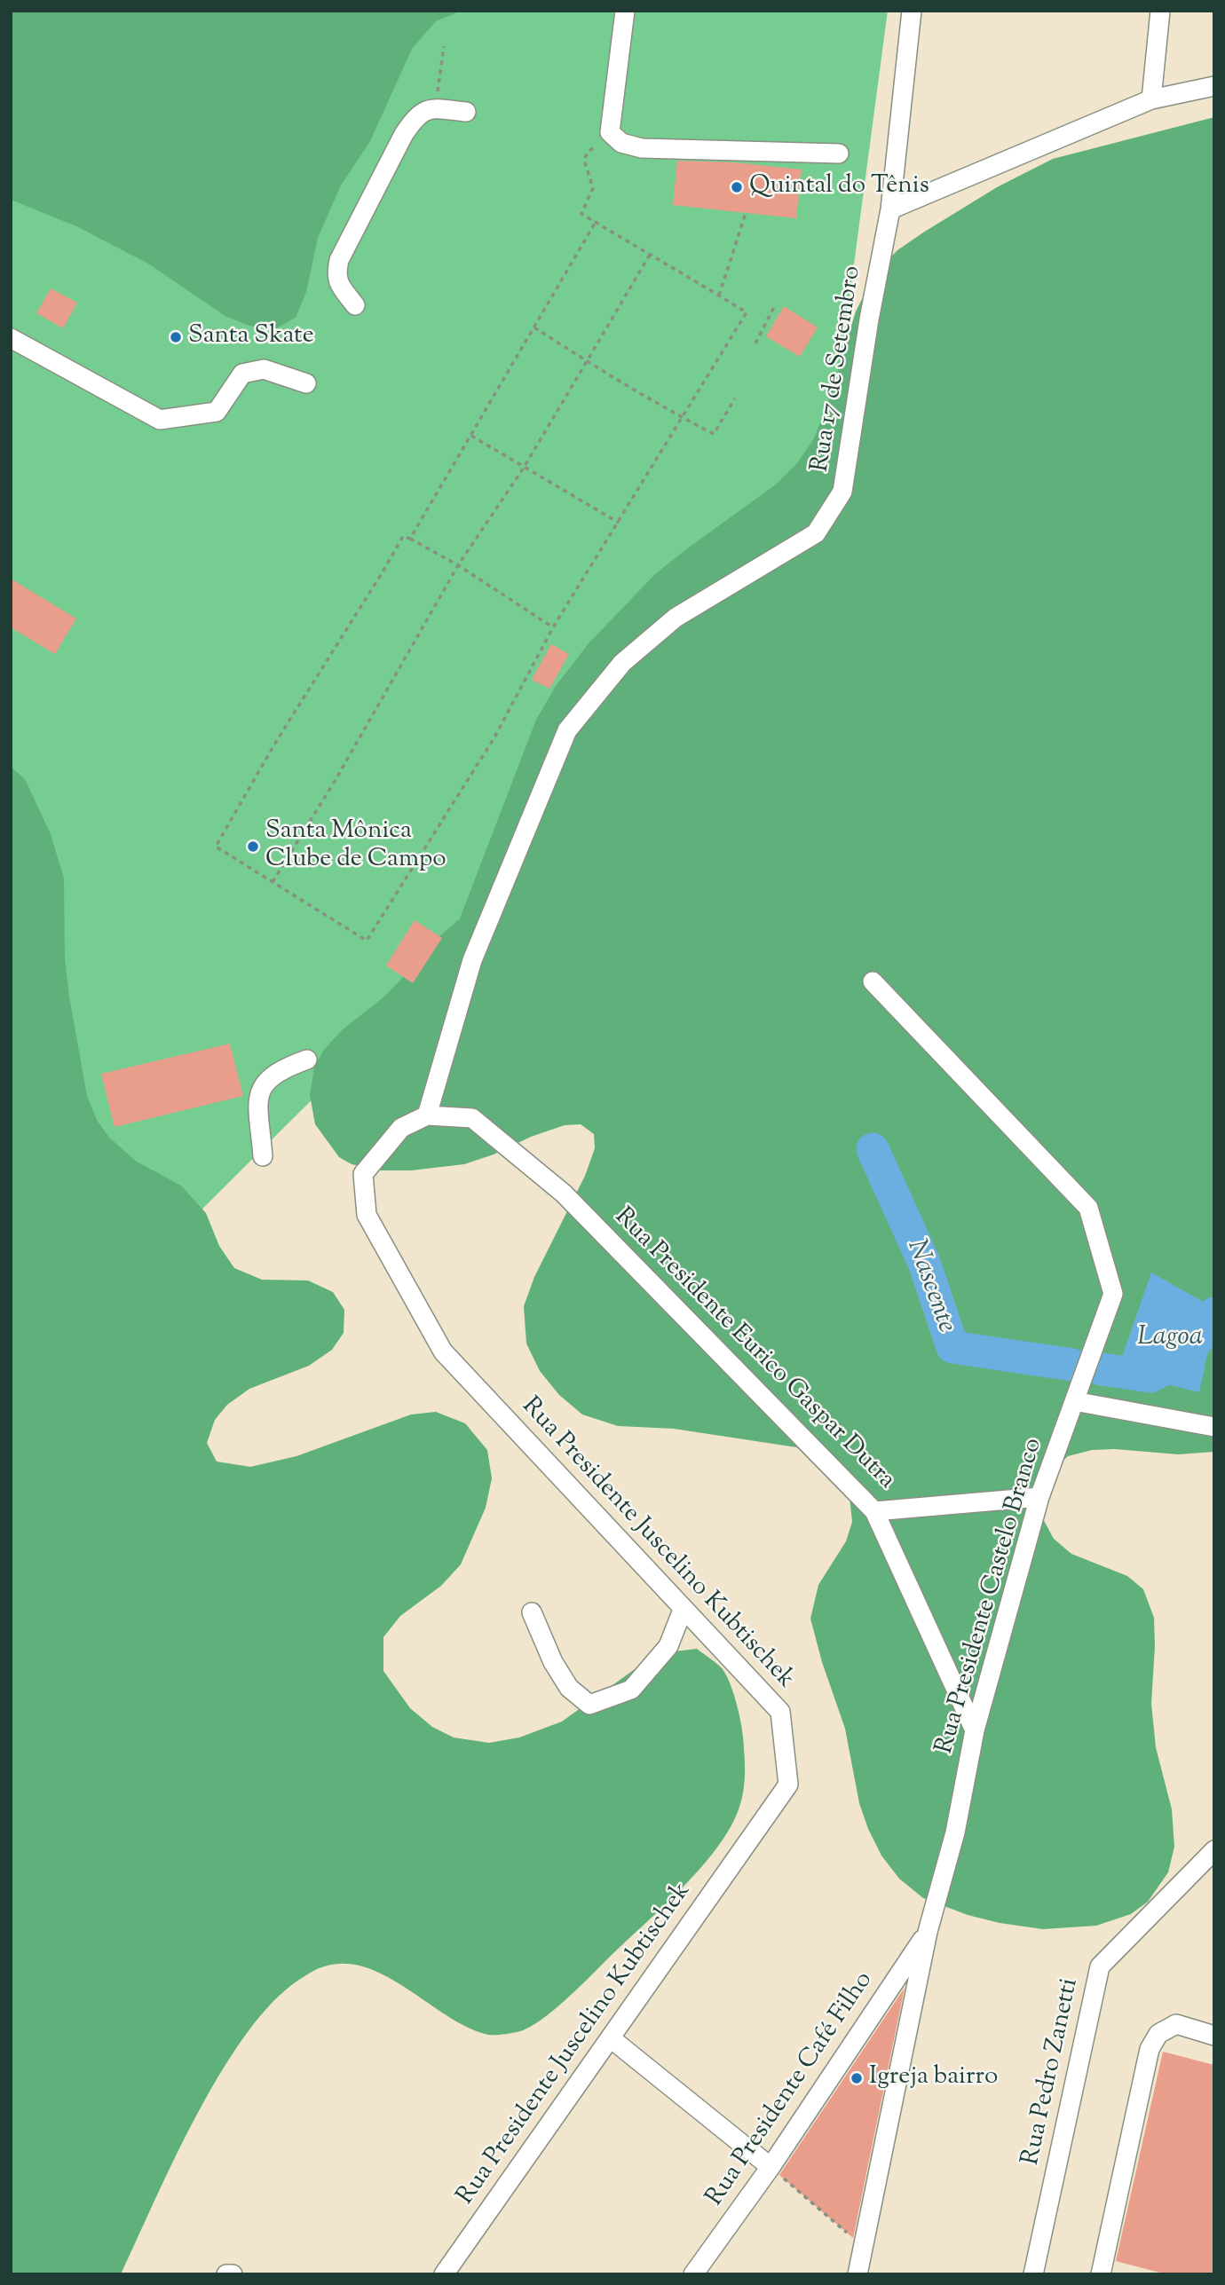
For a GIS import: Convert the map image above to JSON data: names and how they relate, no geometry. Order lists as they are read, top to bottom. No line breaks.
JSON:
{"streets":{"street":["Rua 17 de Setembro","Rua Presidente Eurico Gaspar Dutra","Rua Presidente Juscelino Kubtischek","Rua Presidente Castelo Branco","Rua Pedro Zanetti","Rua Presidente Café Filho"]},"crossings":[["Rua 17 de Setembro","Rua Presidente Eurico Gaspar Dutra"],["Rua 17 de Setembro","Rua Presidente Juscelino Kubtischek"],["Rua Presidente Eurico Gaspar Dutra","Rua Presidente Juscelino Kubtischek"],["Rua Presidente Eurico Gaspar Dutra","Rua Presidente Castelo Branco"],["Rua Presidente Castelo Branco","Rua Presidente Café Filho"]],"water":["Nascente","Lagoa"],"places":["Quintal do Tênis","Santa Skate","Santa Mônica Clube de Campo","Igreja bairro"]}
